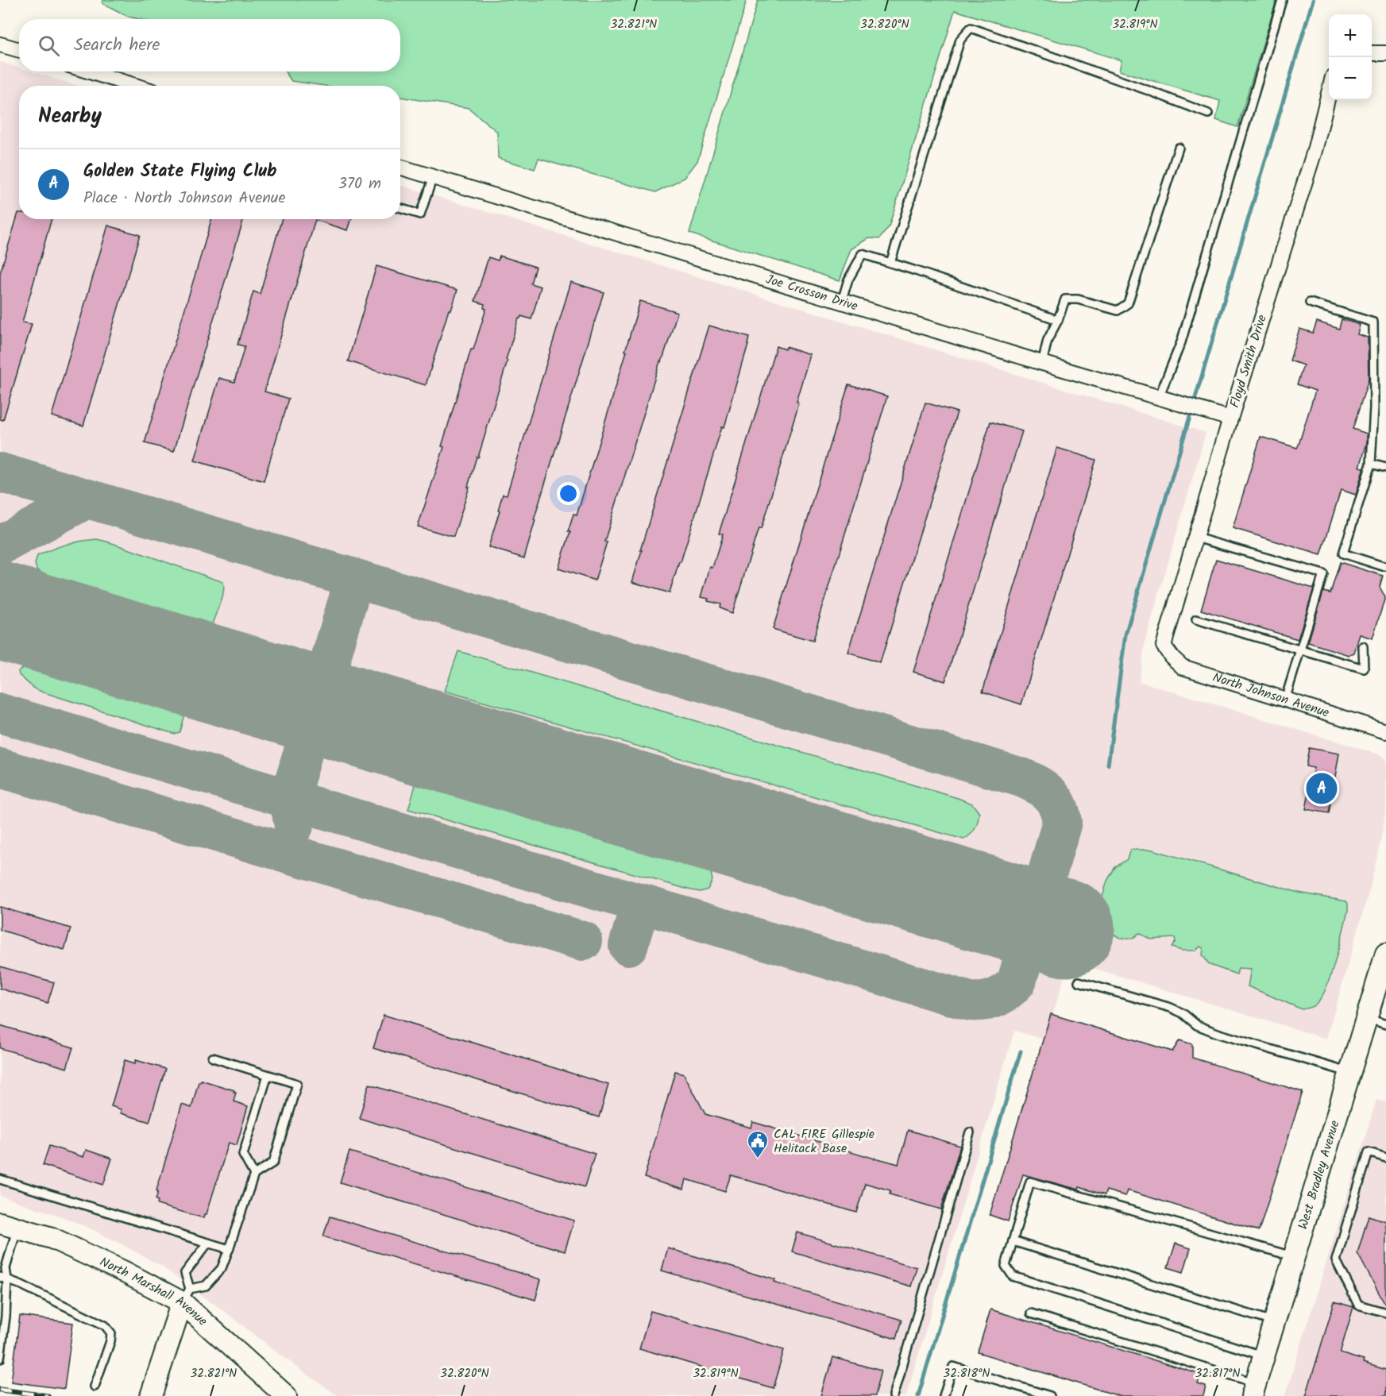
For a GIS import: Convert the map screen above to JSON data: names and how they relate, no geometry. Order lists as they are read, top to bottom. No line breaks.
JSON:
{"streets":{"main road":["West Bradley Avenue","North Marshall Avenue"],"street":["Joe Crosson Drive","Floyd Smith Drive","North Johnson Avenue"]},"crossings":[["Joe Crosson Drive","Floyd Smith Drive"],["Floyd Smith Drive","North Johnson Avenue"]],"places":{"public building":["CAL FIRE Gillespie Helitack Base"]},"page":{"map_buttons":["+","−"],"search":"Search here","heading":"Nearby","list":[{"mark":"A","name":"Golden State Flying Club","note":"Place · North Johnson Avenue","value":"370 m"}],"pins":"A"},"coordinates":["32.821°N","32.820°N","32.819°N","32.818°N","32.817°N"]}
